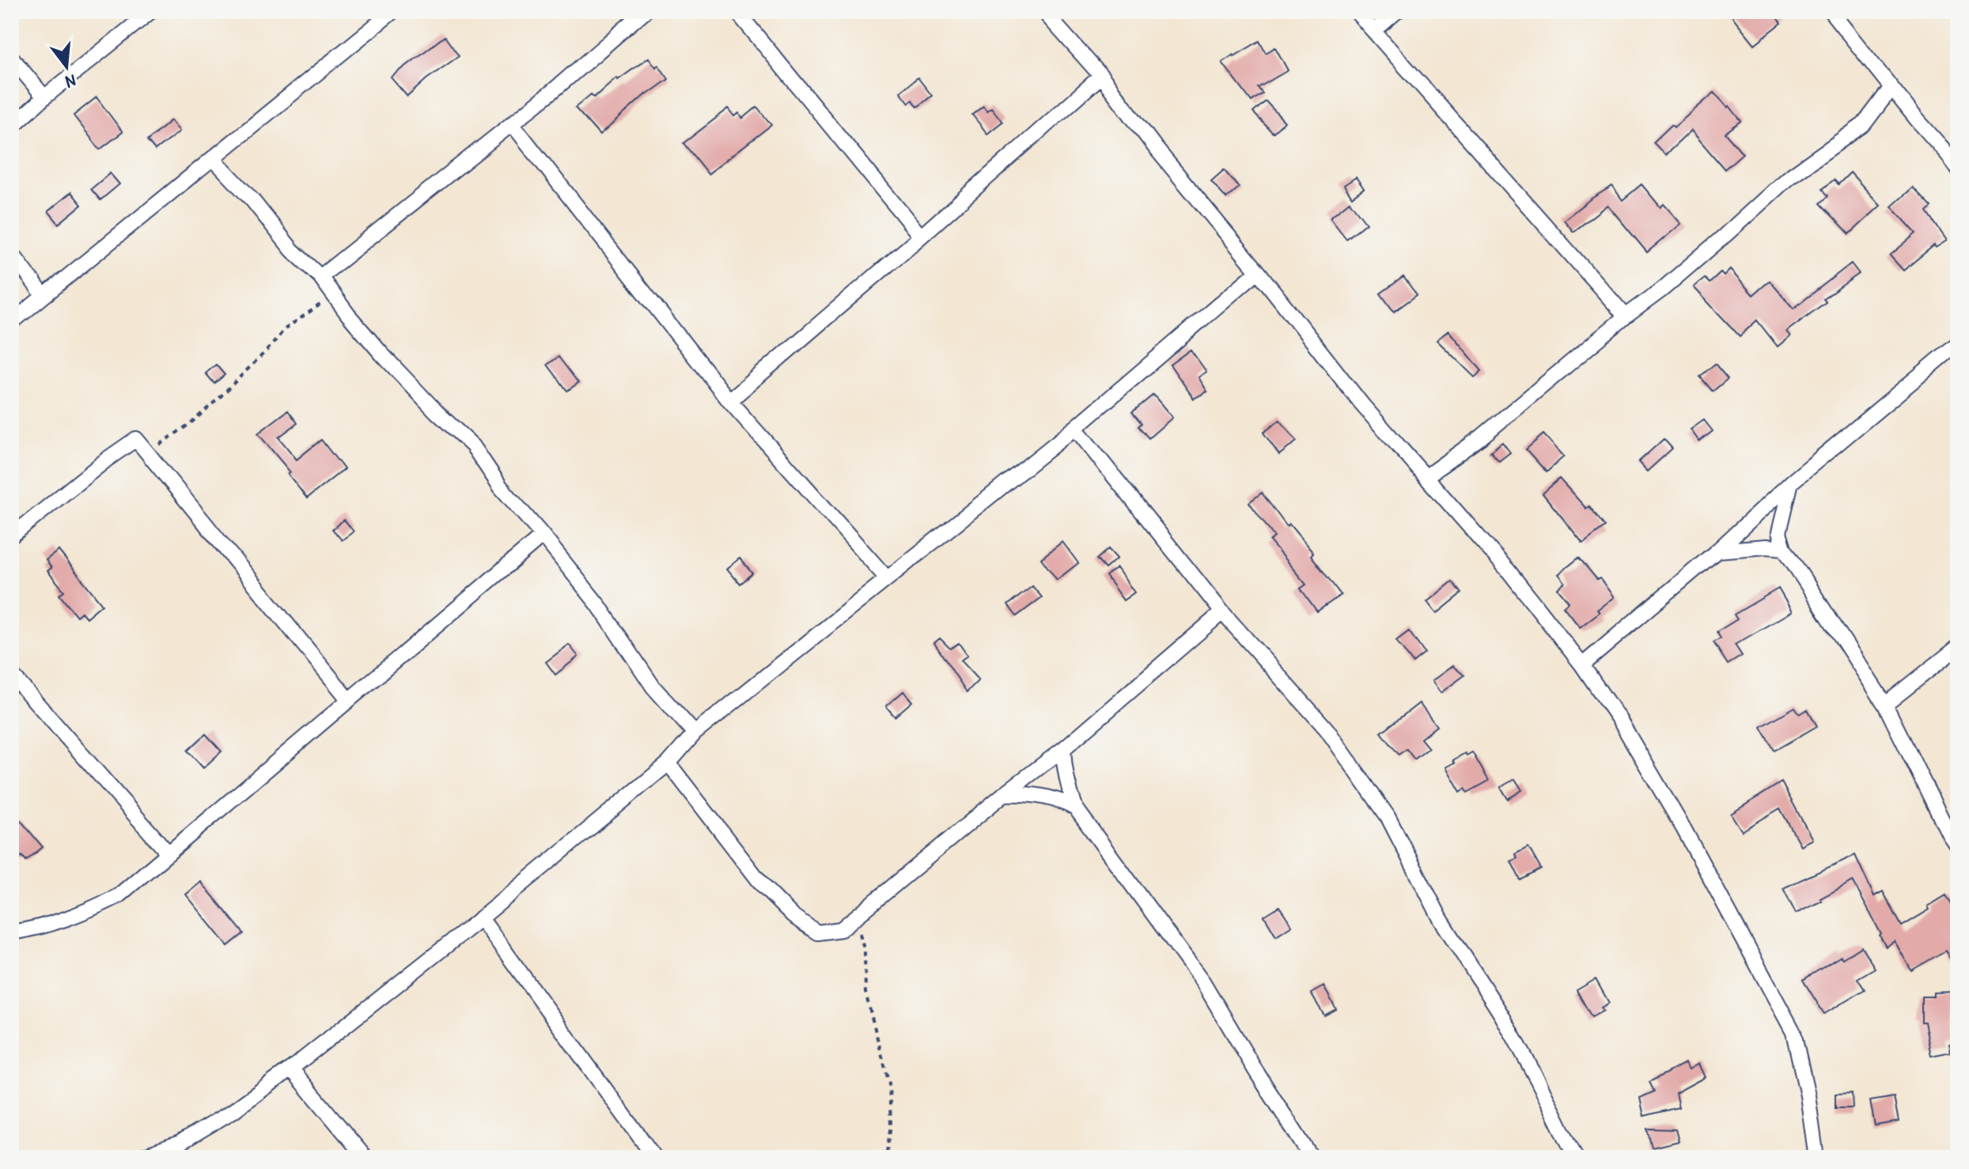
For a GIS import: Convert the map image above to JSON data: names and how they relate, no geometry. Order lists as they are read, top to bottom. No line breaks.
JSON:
{"north":"bottom"}
